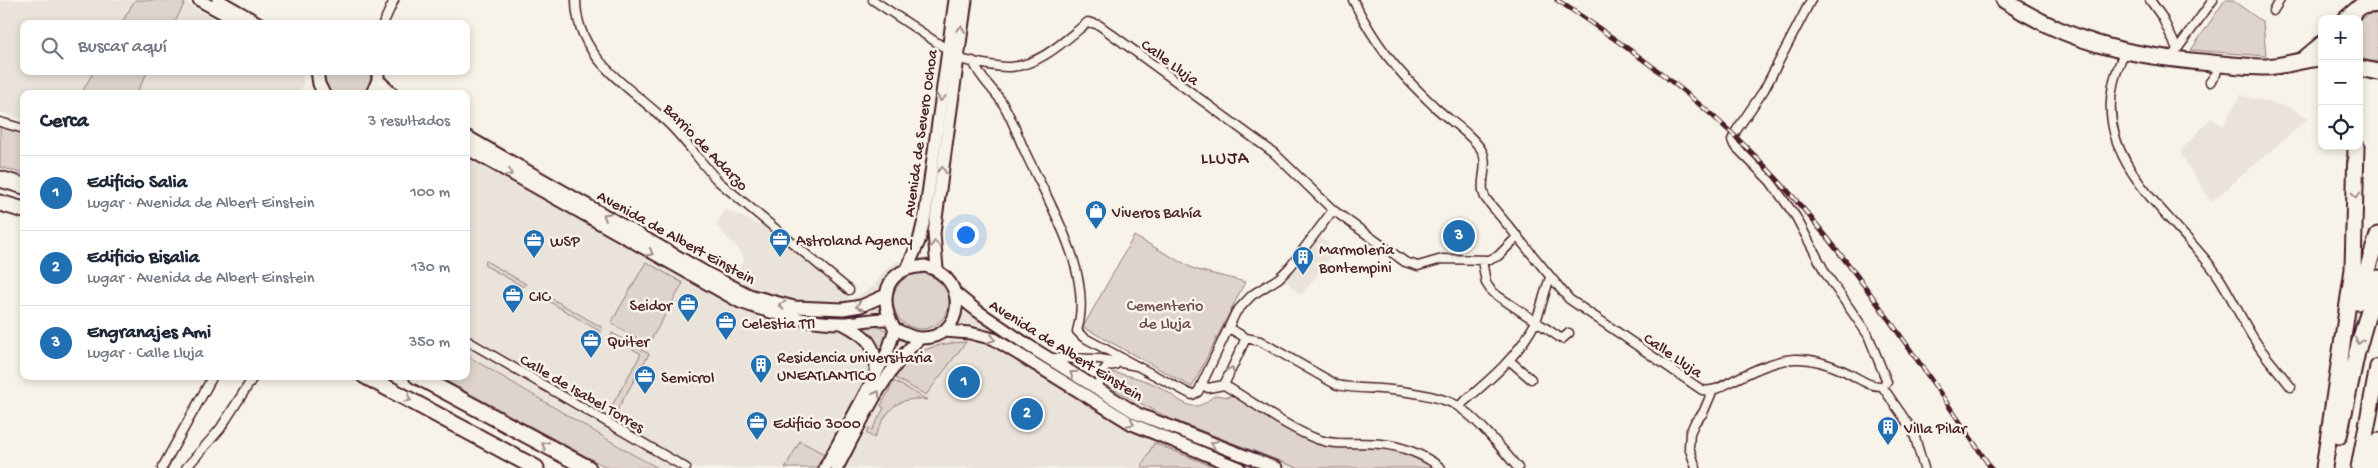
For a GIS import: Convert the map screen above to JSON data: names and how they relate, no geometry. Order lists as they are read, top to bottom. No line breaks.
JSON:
{"streets":{"main road":["Avenida de Severo Ochoa","Avenida de Albert Einstein"],"street":["Calle Lluja","Barrio de Adarzo","Calle de Isabel Torres"]},"crossings":[["Calle Lluja","Avenida de Severo Ochoa"],["Avenida de Severo Ochoa","Avenida de Albert Einstein"]],"districts":["LLUJA"],"parks":["Cementerio de Lluja"],"places":{"shop":["Viveros Bahía"],"office":["Astroland Agency","WSP","CIC","Seidor","Celestia TTI","Quiter","Semicrol","Edificio 3000"],"building":["Marmoleria Bontempini","Residencia universitaria UNEATLANTICO","Villa Pilar"]},"page":{"map_buttons":["+","−"],"search":"Buscar aquí","heading":["Cerca","3 resultados"],"list":[{"mark":"1","name":"Edificio Salia","note":"Lugar · Avenida de Albert Einstein","value":"100 m"},{"mark":"2","name":"Edificio Bisalia","note":"Lugar · Avenida de Albert Einstein","value":"130 m"},{"mark":"3","name":"Engranajes Ami","note":"Lugar · Calle Lluja","value":"350 m"}],"pins":["3","1","2"]}}
